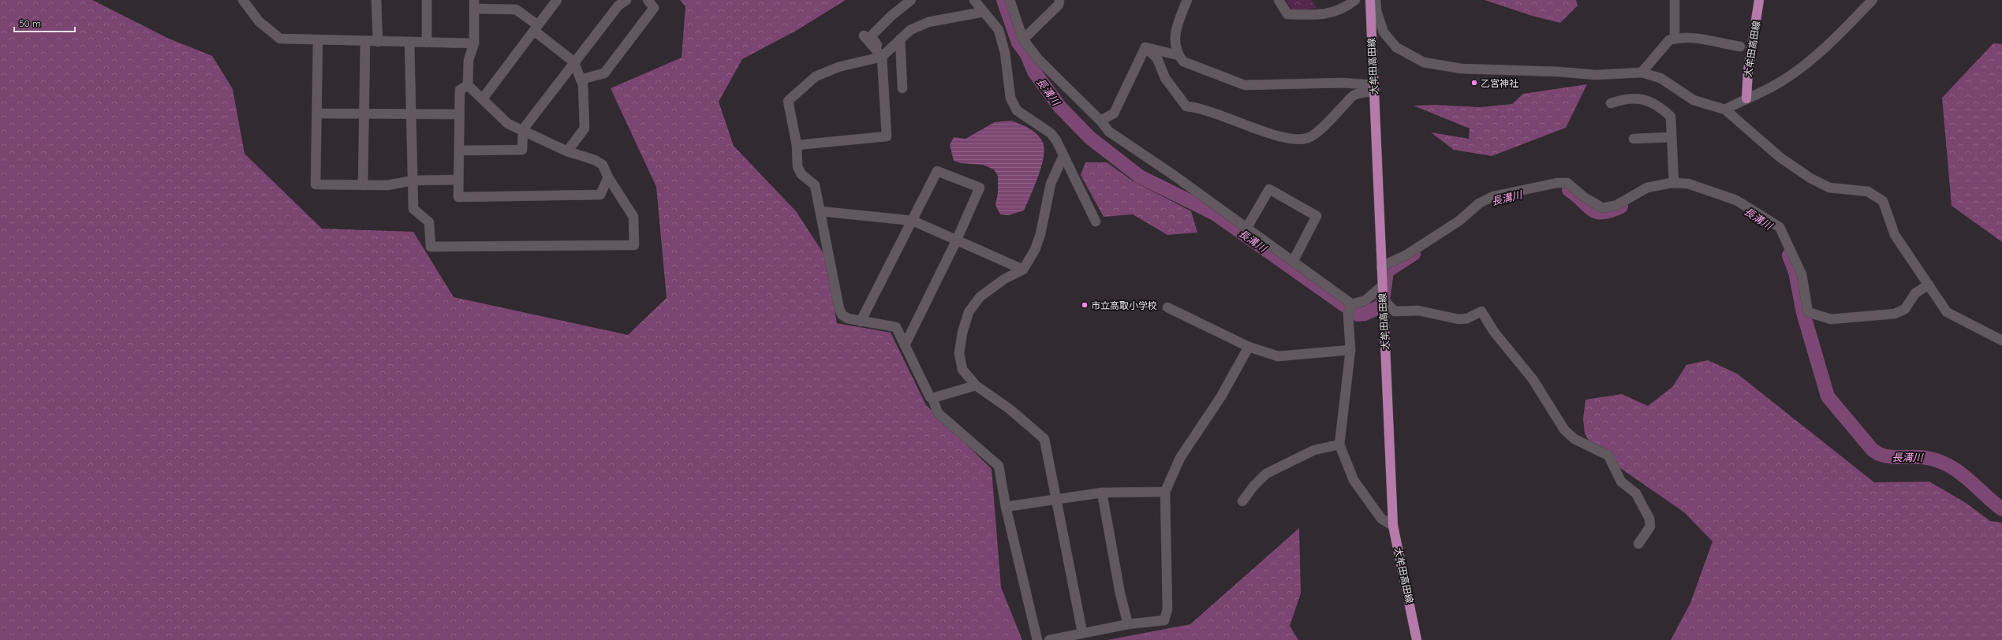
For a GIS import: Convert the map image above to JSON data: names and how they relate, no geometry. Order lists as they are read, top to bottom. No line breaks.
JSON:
{"streets":{"main road":["大牟田高田線"]},"water":["長溝川"],"places":["乙宮神社","市立高取小学校"],"scale_bar":"50 m"}
